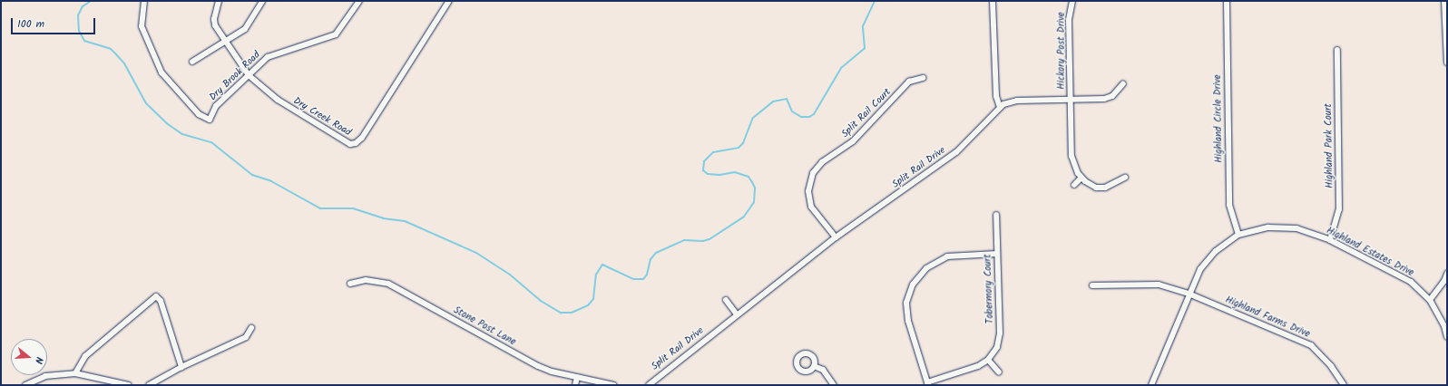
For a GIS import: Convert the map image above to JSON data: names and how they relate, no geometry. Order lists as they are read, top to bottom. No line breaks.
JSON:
{"streets":{"street":["Hickory Post Drive","Dry Brook Road","Split Rail Court","Dry Creek Road","Highland Circle Drive","Highland Park Court","Split Rail Drive","Highland Estates Drive","Tobermory Court","Highland Farms Drive","Stone Post Lane"]},"crossings":[["Hickory Post Drive","Split Rail Drive"],["Dry Brook Road","Dry Creek Road"],["Split Rail Court","Split Rail Drive"],["Highland Circle Drive","Highland Estates Drive"],["Highland Park Court","Highland Estates Drive"],["Highland Estates Drive","Highland Farms Drive"]],"scale_bar":"100 m","north":"right"}
